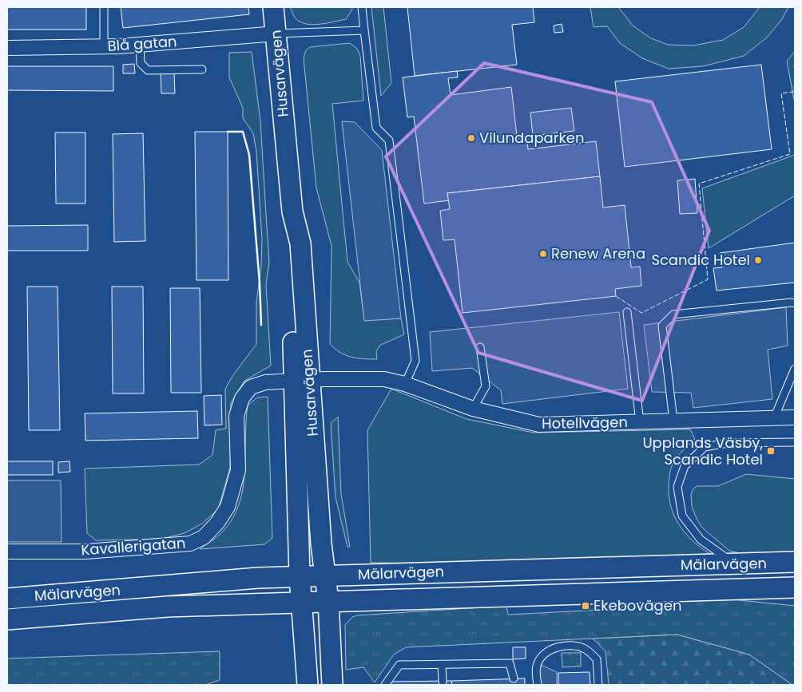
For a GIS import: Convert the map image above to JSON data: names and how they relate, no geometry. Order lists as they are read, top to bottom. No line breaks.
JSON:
{"streets":{"main road":["Husarvägen","Mälarvägen"],"street":["Blå gatan","Hotellvägen","Kavallerigatan"]},"crossings":[["Blå gatan","Husarvägen"],["Husarvägen","Hotellvägen"],["Husarvägen","Kavallerigatan"],["Husarvägen","Mälarvägen"],["Hotellvägen","Kavallerigatan"]],"places":{"other":["Vilundaparken","Renew Arena","Scandic Hotel"],"transit":["Upplands Väsby, Scandic Hotel","Ekebovägen"]}}
